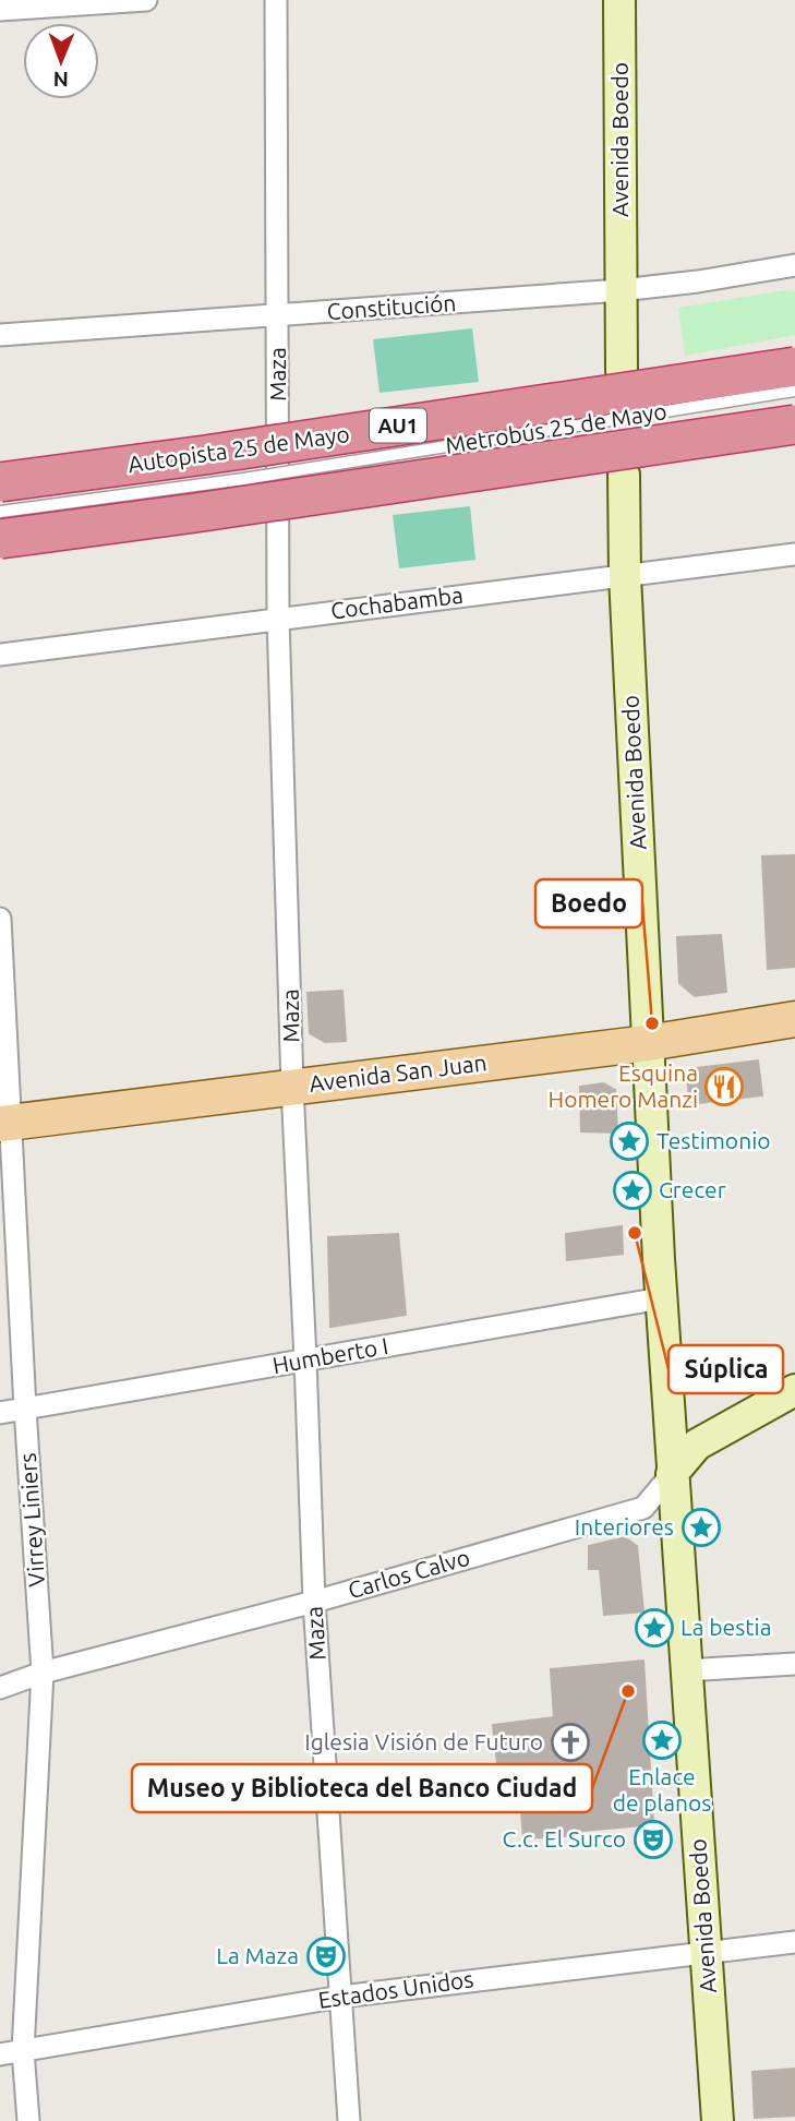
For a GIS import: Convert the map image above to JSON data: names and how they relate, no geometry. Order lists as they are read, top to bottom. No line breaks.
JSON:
{"streets":{"highway":["AU1","Autopista 25 de Mayo"],"main road":["Avenida Boedo","Avenida San Juan"],"street":["Constitución","Maza","Cochabamba","Humberto I","Virrey Liniers","Carlos Calvo","Estados Unidos"],"lane":["Metrobús 25 de Mayo"]},"crossings":[["Avenida Boedo","Constitución"],["Avenida Boedo","Cochabamba"],["Avenida Boedo","Avenida San Juan"],["Avenida Boedo","Humberto I"],["Avenida Boedo","Carlos Calvo"],["Avenida Boedo","Estados Unidos"],["Constitución","Maza"],["Maza","Cochabamba"],["Maza","Avenida San Juan"],["Maza","Humberto I"],["Maza","Carlos Calvo"],["Maza","Estados Unidos"],["Avenida San Juan","Virrey Liniers"],["Humberto I","Virrey Liniers"],["Virrey Liniers","Carlos Calvo"],["Virrey Liniers","Estados Unidos"]],"places":{"other":["Boedo","Súplica","Museo y Biblioteca del Banco Ciudad"],"restaurant":["Esquina Homero Manzi"],"place":["Testimonio","Crecer","Interiores","La bestia","Enlace de planos"],"church":["Iglesia Visión de Futuro"],"theatre":["C.c. El Surco","La Maza"]},"north":"bottom"}
